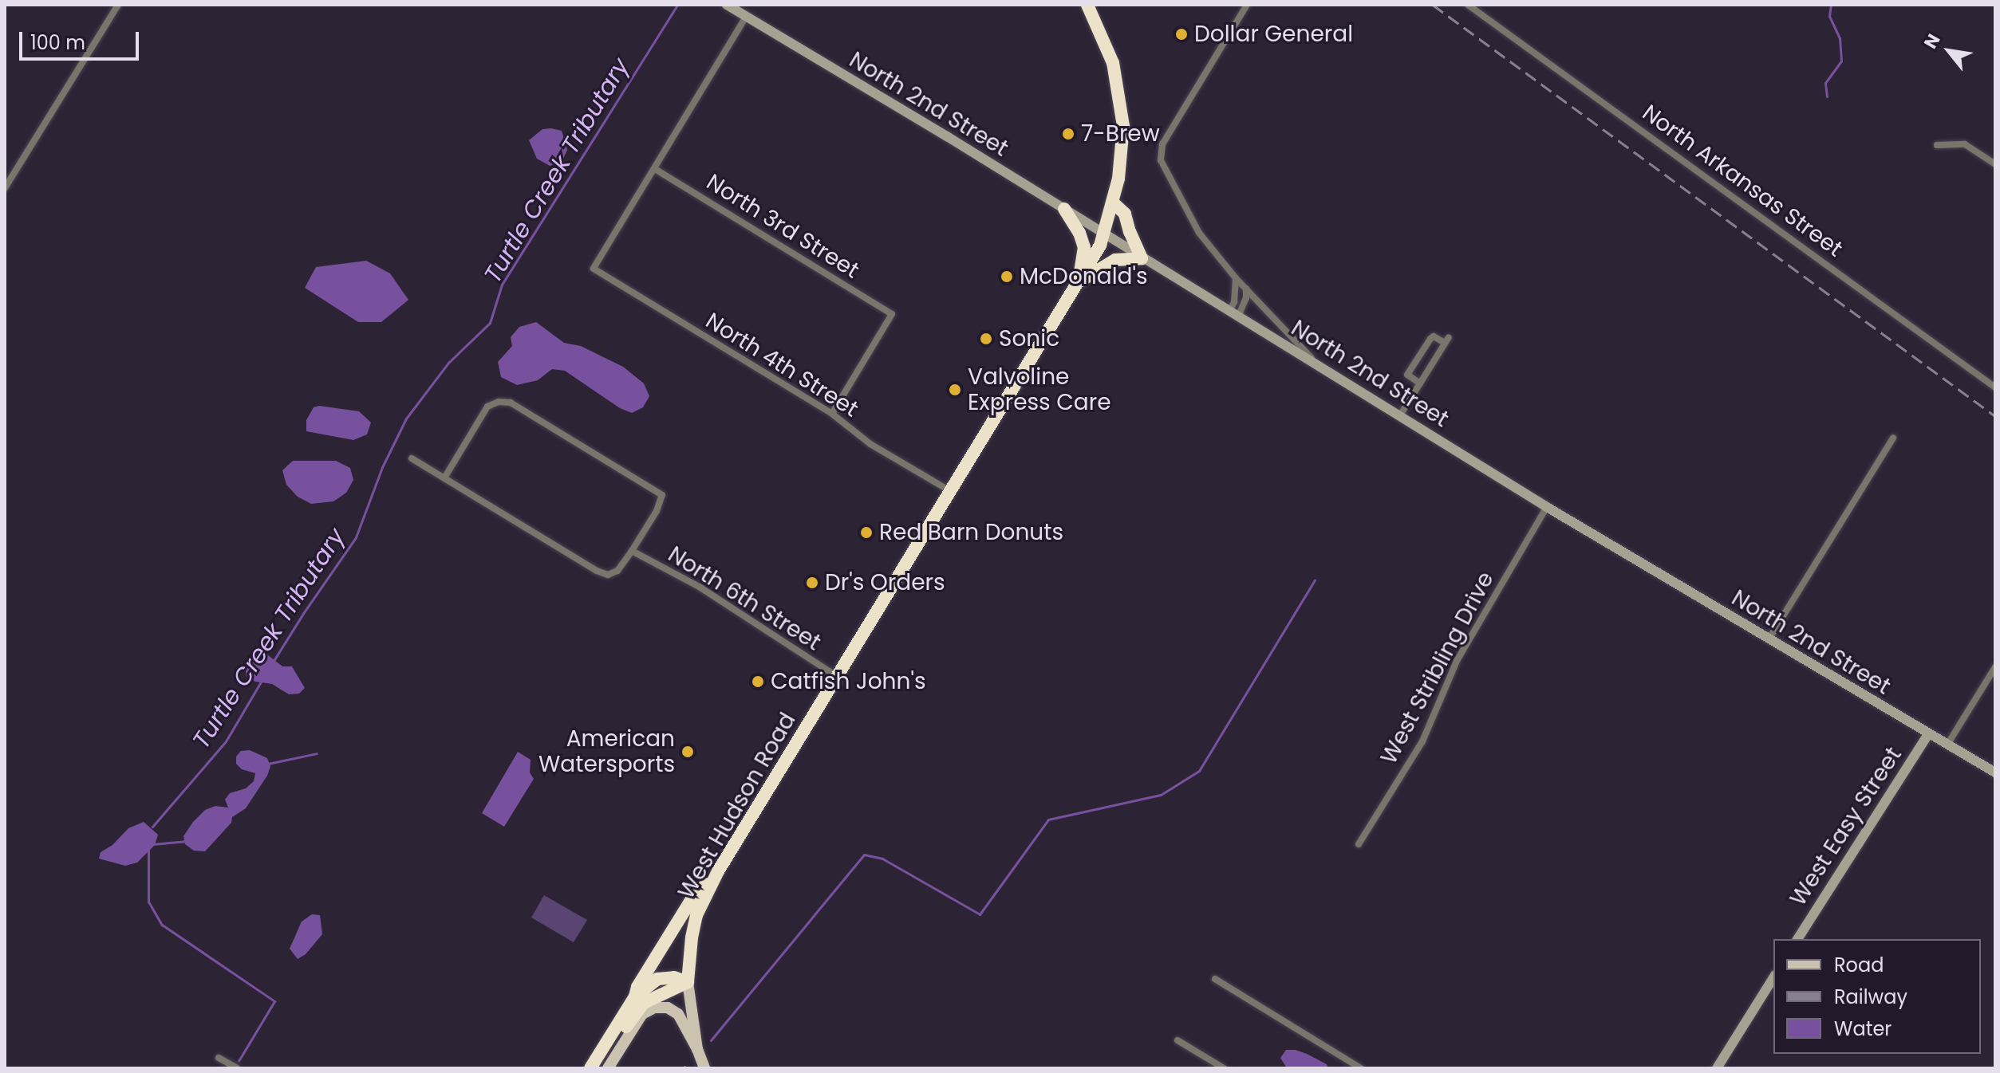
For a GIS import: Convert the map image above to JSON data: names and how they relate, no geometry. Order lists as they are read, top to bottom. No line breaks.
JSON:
{"streets":{"highway":["West Hudson Road"],"main road":["North 2nd Street","West Easy Street"],"street":["North Arkansas Street","North 3rd Street","North 4th Street","North 6th Street","West Stribling Drive"]},"crossings":[["North 2nd Street","West Stribling Drive"],["North 2nd Street","West Hudson Road"],["North 2nd Street","West Easy Street"],["North 3rd Street","North 4th Street"],["North 4th Street","West Hudson Road"],["North 6th Street","West Hudson Road"]],"water":["Turtle Creek Tributary"],"places":["Dollar General","7-Brew","McDonald's","Sonic","Valvoline Express Care","Red Barn Donuts","Dr's Orders","Catfish John's","American Watersports"],"legend":["Road","Railway","Water"],"scale_bar":"100 m","north":"top left"}
